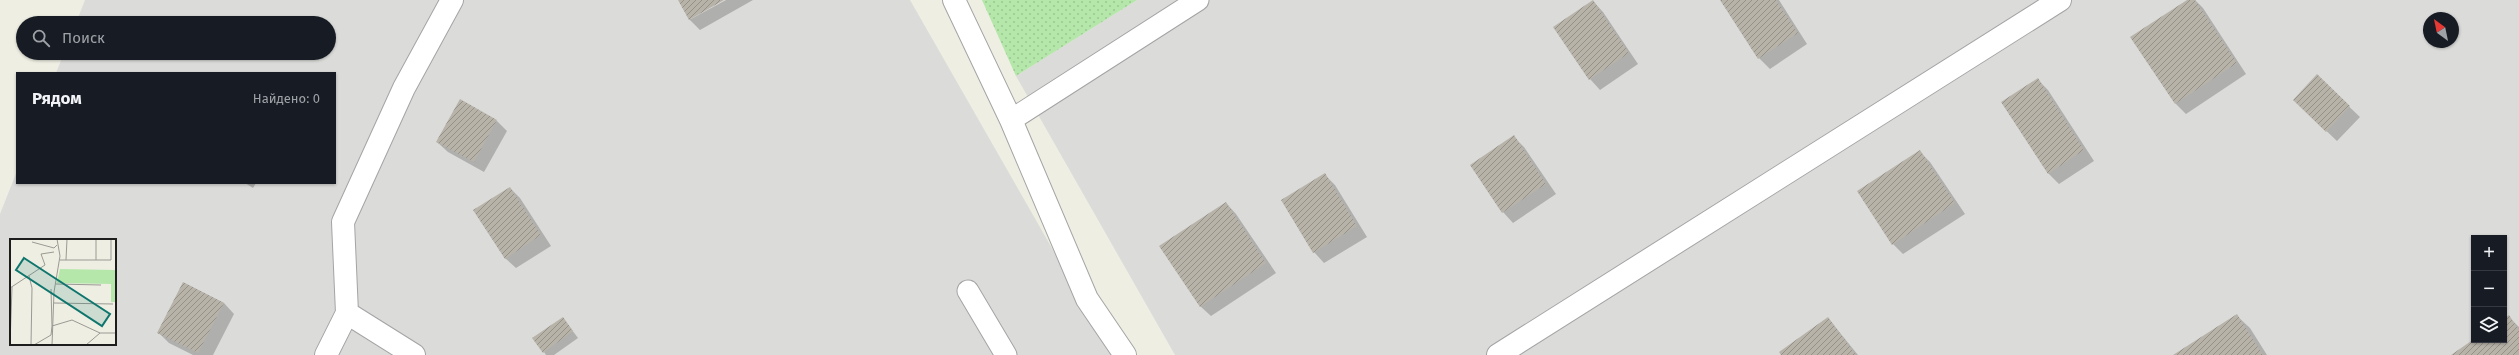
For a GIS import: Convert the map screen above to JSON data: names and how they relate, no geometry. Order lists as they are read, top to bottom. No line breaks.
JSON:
{"north":"top left","page":{"search":"Поиск","heading":["Рядом","Найдено: 0"],"map_buttons":["+","−"]}}
